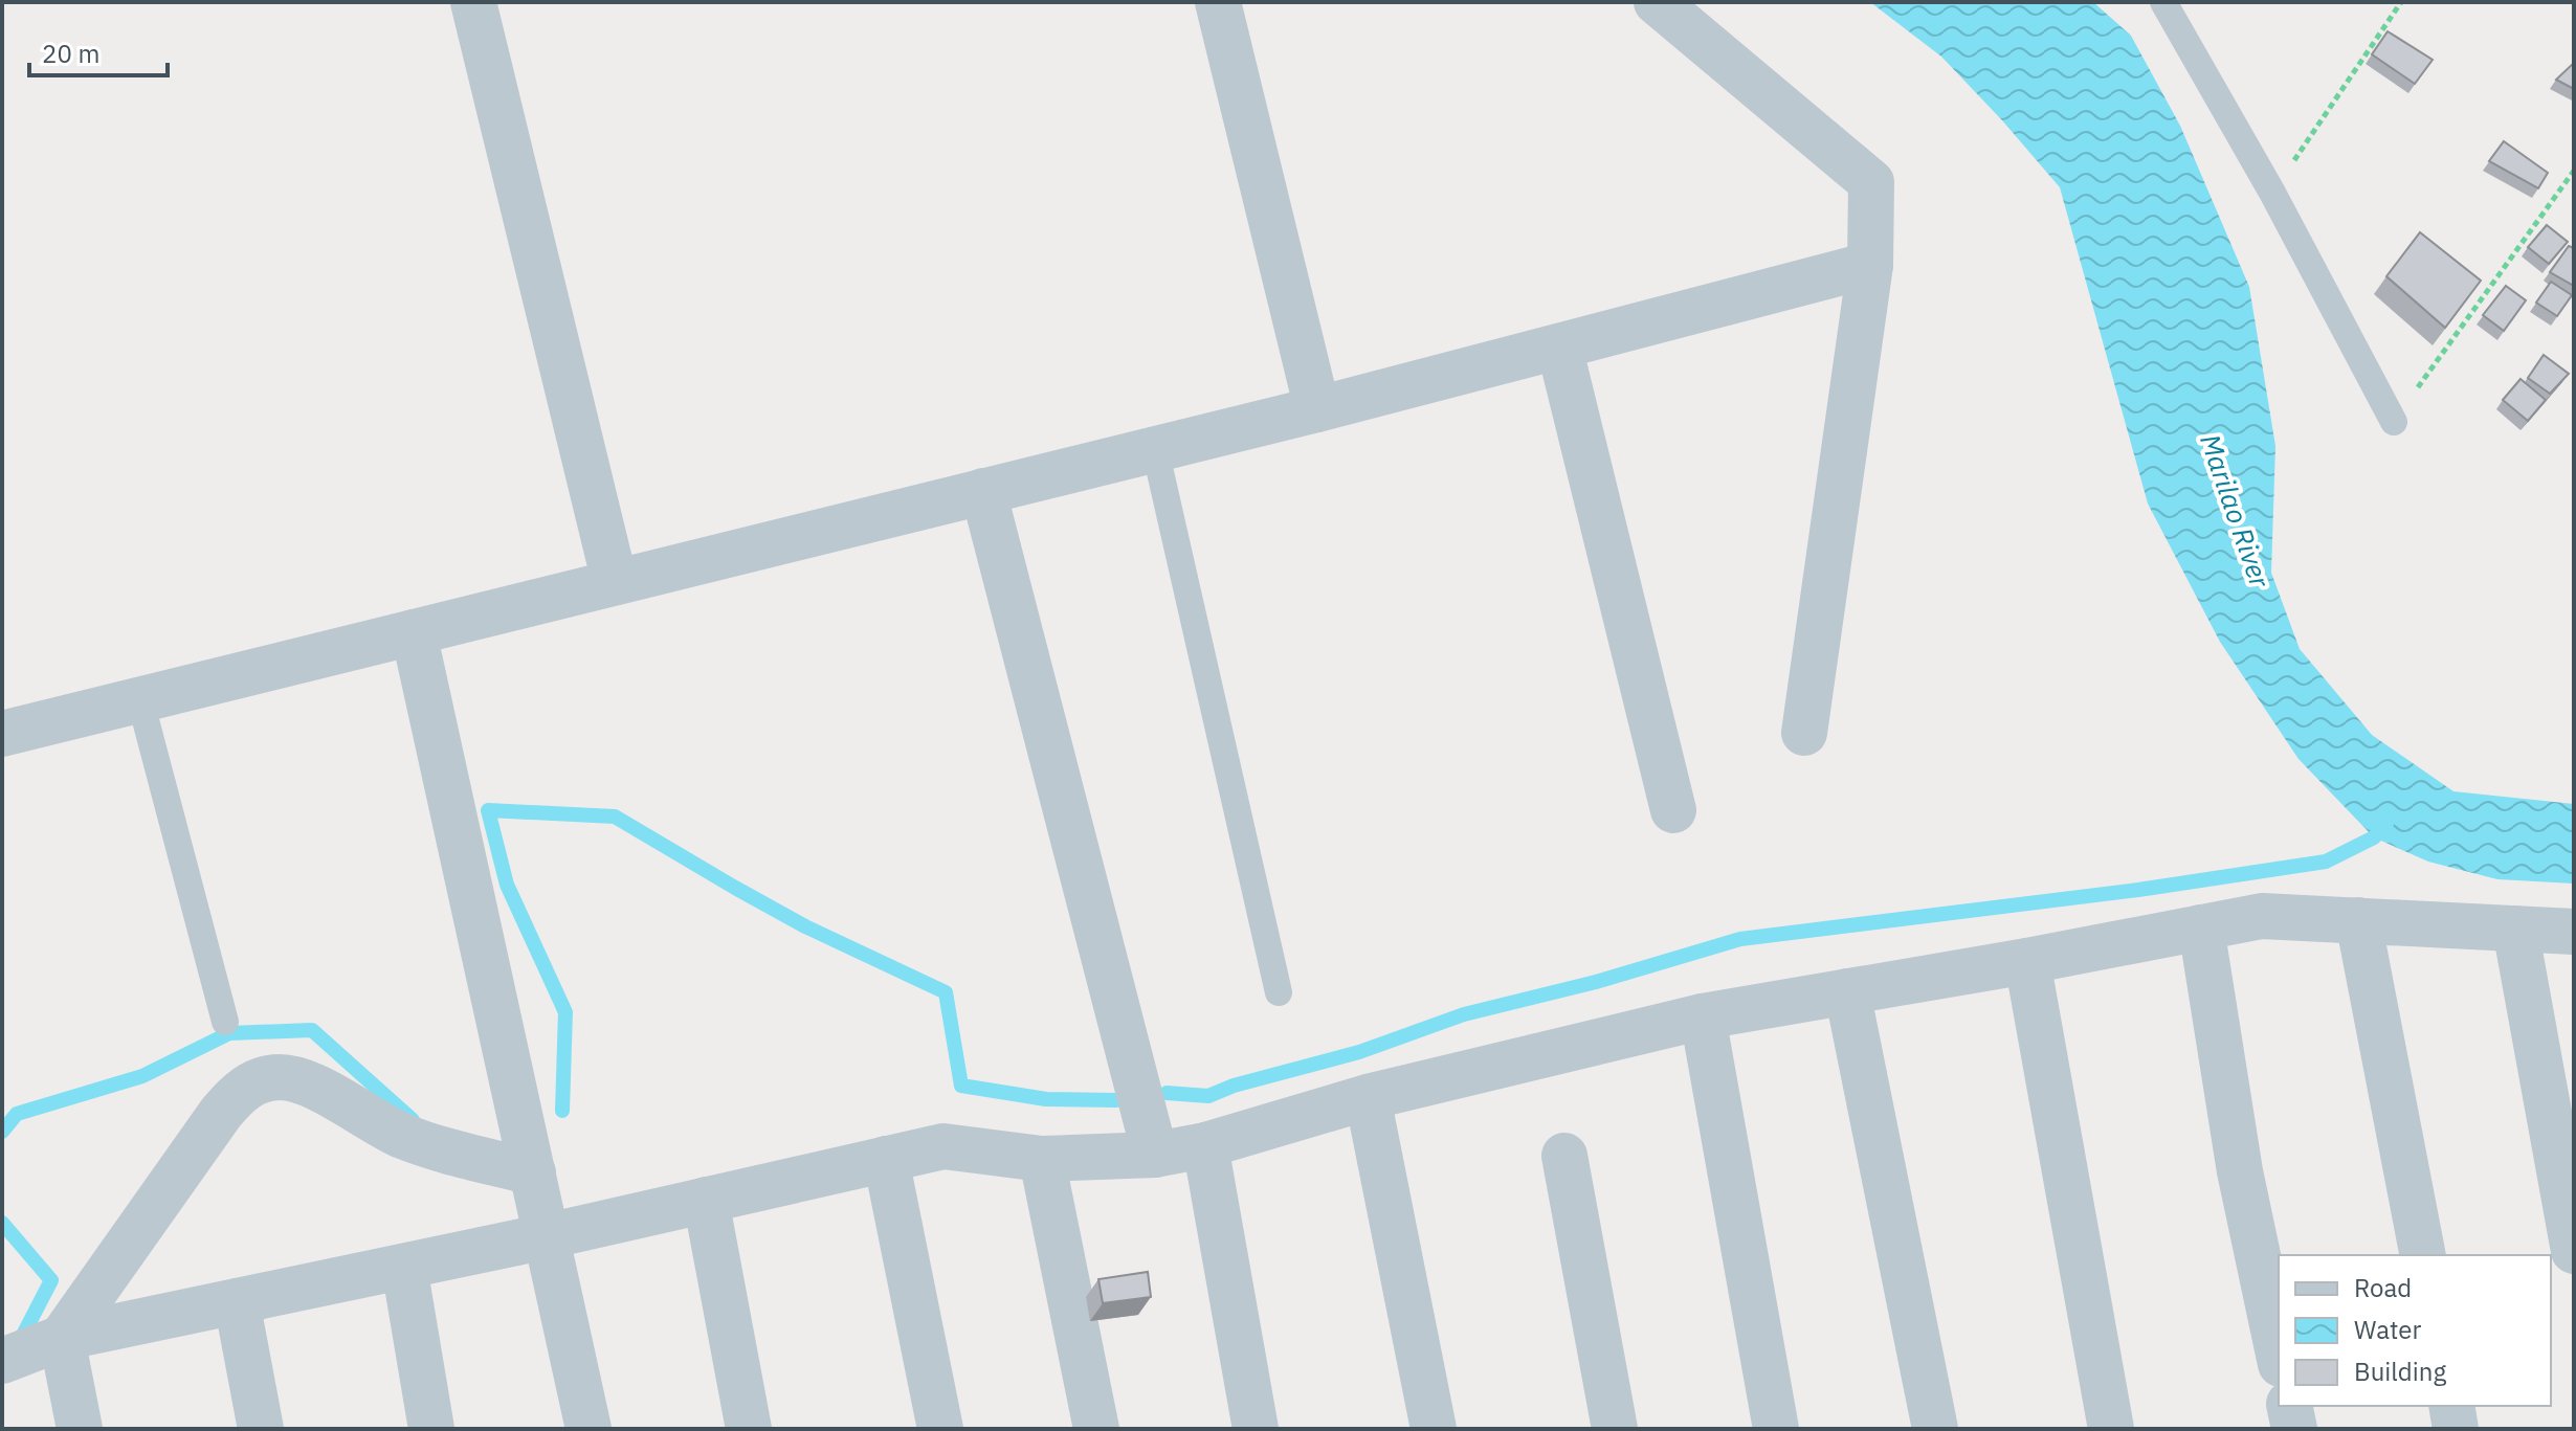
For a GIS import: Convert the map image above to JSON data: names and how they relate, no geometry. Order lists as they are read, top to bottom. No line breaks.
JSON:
{"water":["Marilao River"],"legend":["Road","Water","Building"],"scale_bar":"20 m"}
